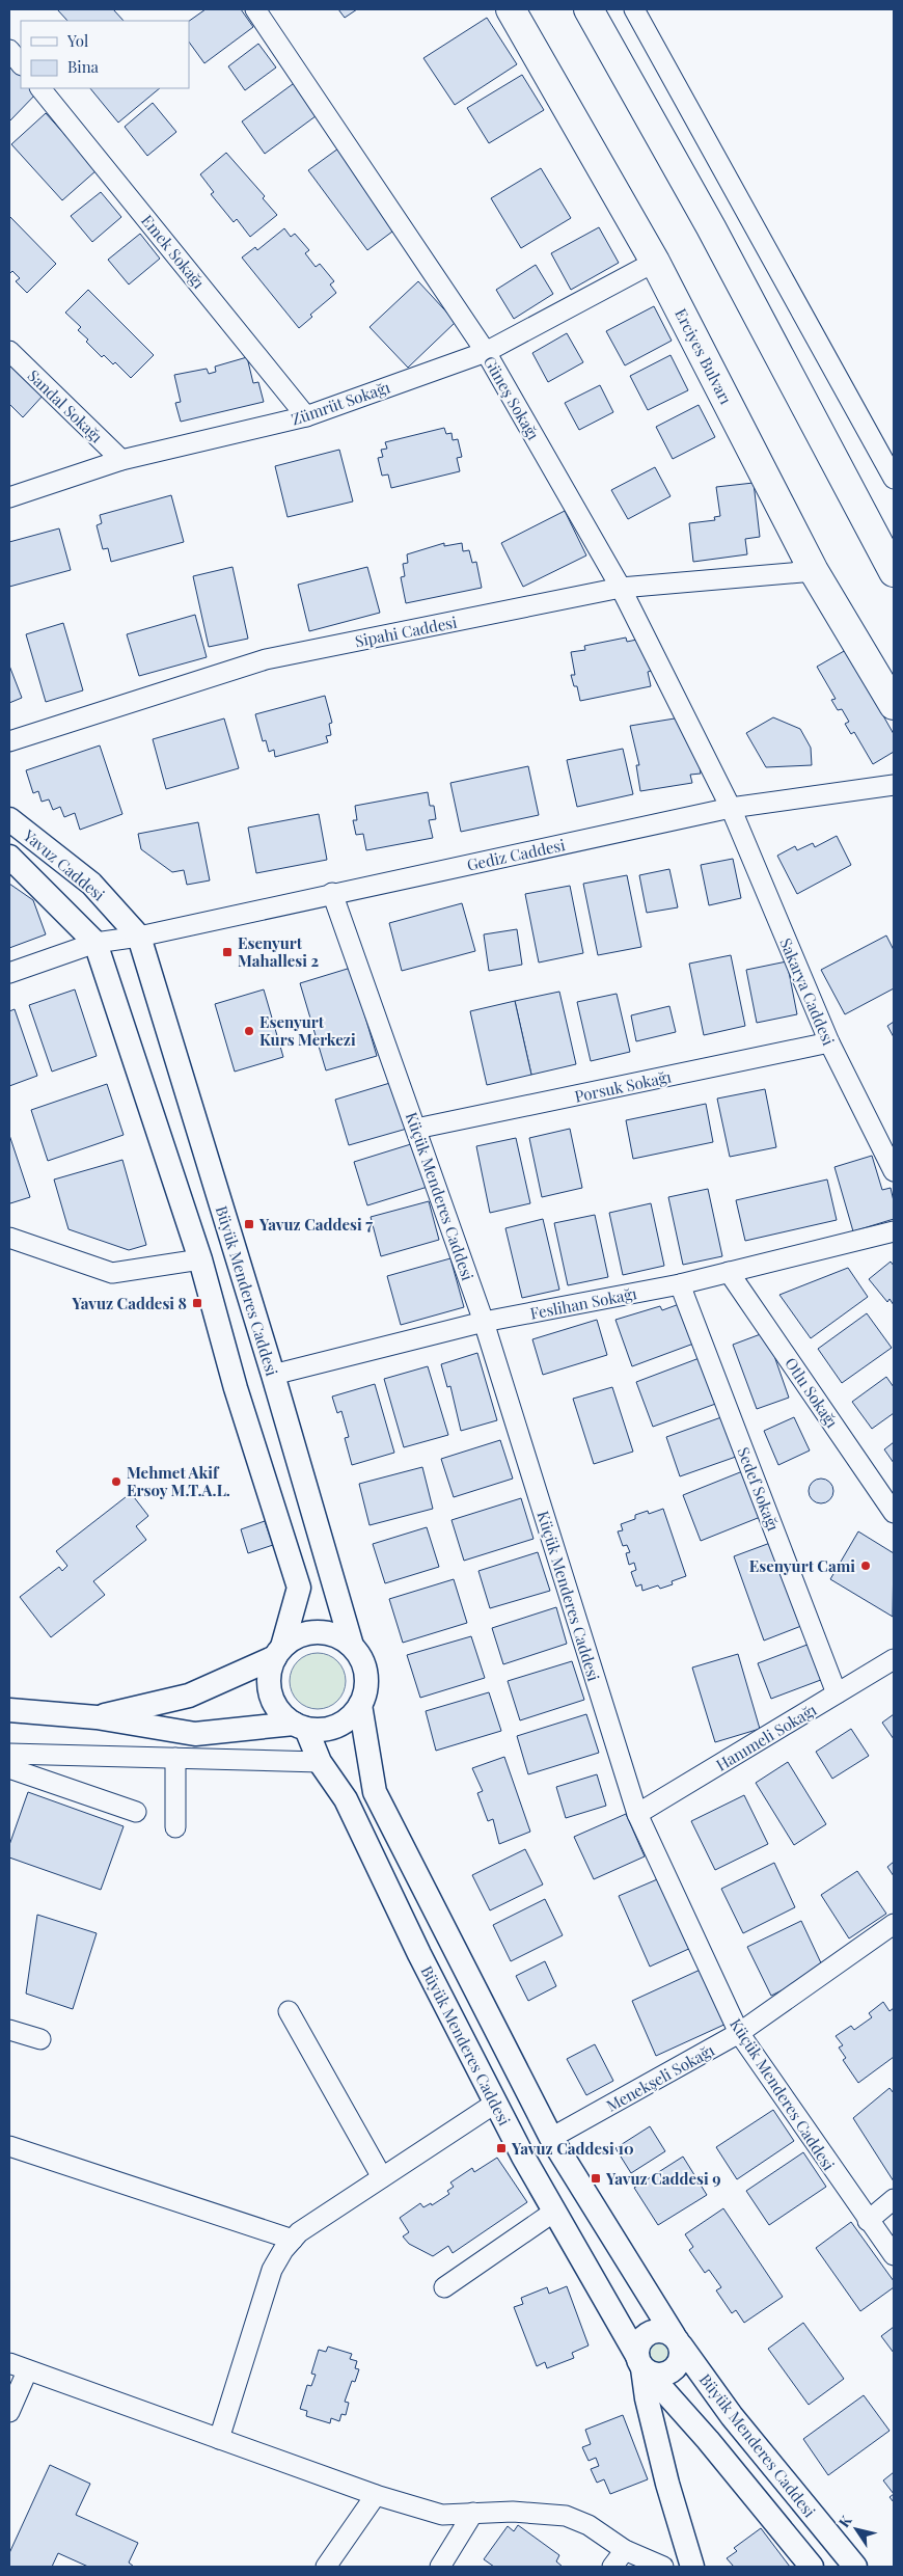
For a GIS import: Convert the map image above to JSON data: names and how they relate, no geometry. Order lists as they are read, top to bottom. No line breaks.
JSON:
{"streets":{"highway":["Erciyes Bulvarı"],"street":["Emek Sokağı","Güneş Sokağı","Zümrüt Sokağı","Sandal Sokağı","Sipahi Caddesi","Gediz Caddesi","Yavuz Caddesi","Sakarya Caddesi","Porsuk Sokağı","Küçük Menderes Caddesi","Büyük Menderes Caddesi","Feslihan Sokağı","Otlu Sokağı","Sedef Sokağı","Hanımeli Sokağı","Menekşeli Sokağı"]},"crossings":[["Emek Sokağı","Zümrüt Sokağı"],["Erciyes Bulvarı","Zümrüt Sokağı"],["Erciyes Bulvarı","Sipahi Caddesi"],["Güneş Sokağı","Zümrüt Sokağı"],["Güneş Sokağı","Sipahi Caddesi"],["Güneş Sokağı","Gediz Caddesi"],["Güneş Sokağı","Sakarya Caddesi"],["Zümrüt Sokağı","Sandal Sokağı"],["Gediz Caddesi","Yavuz Caddesi"],["Gediz Caddesi","Sakarya Caddesi"],["Gediz Caddesi","Küçük Menderes Caddesi"],["Gediz Caddesi","Büyük Menderes Caddesi"],["Yavuz Caddesi","Büyük Menderes Caddesi"],["Sakarya Caddesi","Porsuk Sokağı"],["Porsuk Sokağı","Küçük Menderes Caddesi"],["Küçük Menderes Caddesi","Feslihan Sokağı"],["Küçük Menderes Caddesi","Hanımeli Sokağı"],["Küçük Menderes Caddesi","Menekşeli Sokağı"],["Büyük Menderes Caddesi","Feslihan Sokağı"],["Büyük Menderes Caddesi","Menekşeli Sokağı"],["Feslihan Sokağı","Otlu Sokağı"],["Feslihan Sokağı","Sedef Sokağı"],["Sedef Sokağı","Hanımeli Sokağı"]],"places":{"transit":["Esenyurt Mahallesi 2","Yavuz Caddesi 7","Yavuz Caddesi 8","Yavuz Caddesi 10","Yavuz Caddesi 9"],"other":["Esenyurt Kurs Merkezi","Mehmet Akif Ersoy M.T.A.L.","Esenyurt Cami"]},"legend":["Yol","Bina"],"north":"top left"}
